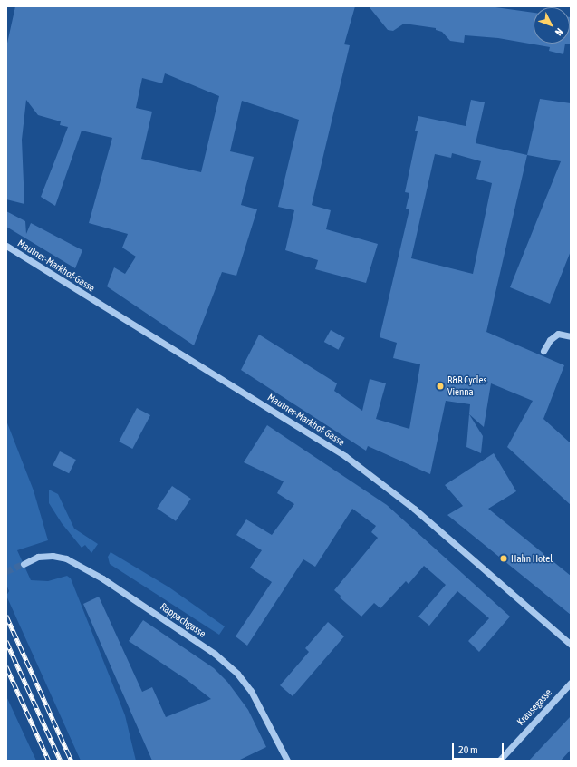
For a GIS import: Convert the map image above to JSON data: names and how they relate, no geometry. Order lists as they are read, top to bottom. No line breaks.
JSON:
{"streets":{"street":["Mautner-Markhof-Gasse","Rappachgasse","Krausegasse"]},"places":["R&R Cycles Vienna","Hahn Hotel"],"scale_bar":"20 m","north":"bottom right"}
